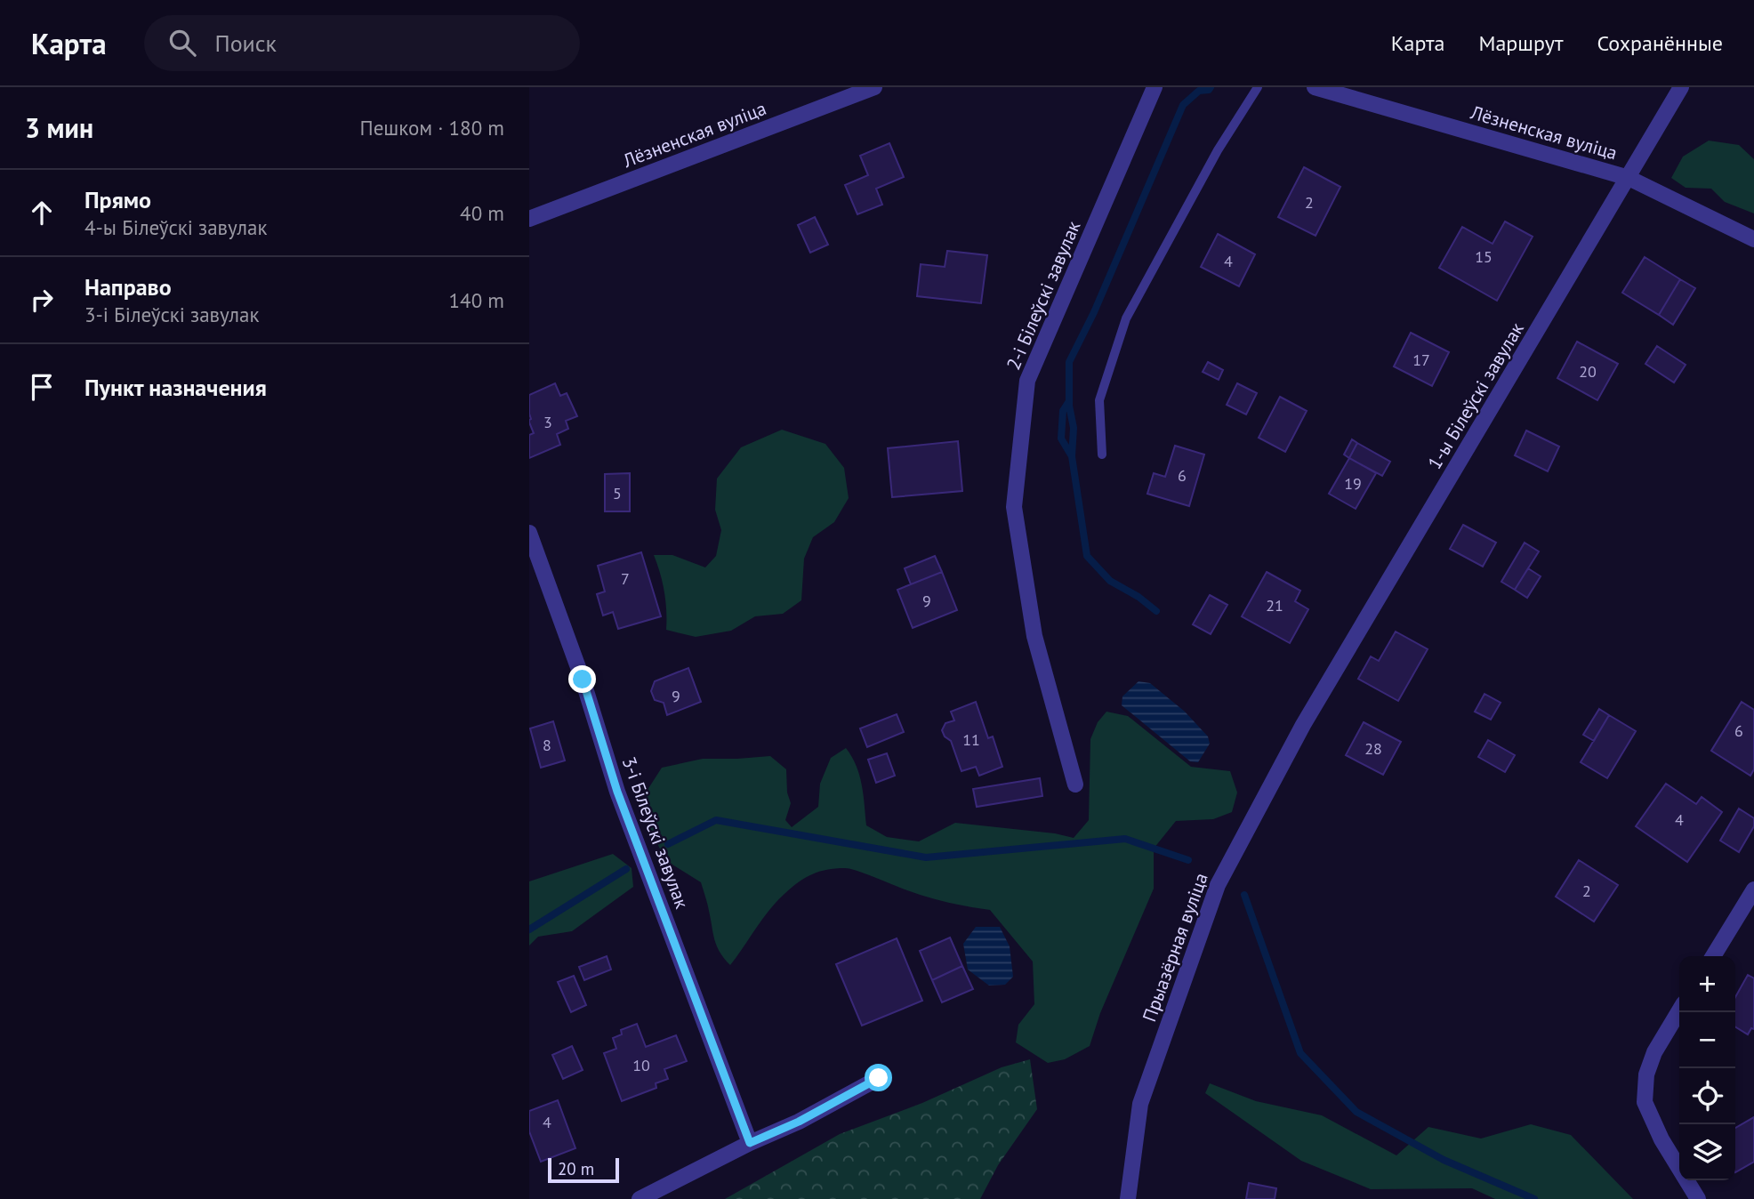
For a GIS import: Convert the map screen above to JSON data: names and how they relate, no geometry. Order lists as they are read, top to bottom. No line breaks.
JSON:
{"streets":{"street":["Лёзненская вуліца","2-і Білеўскі завулак","1-ы Білеўскі завулак","3-і Білеўскі завулак","Прыазёрная вуліца"]},"crossings":[["Лёзненская вуліца","1-ы Білеўскі завулак"],["1-ы Білеўскі завулак","Прыазёрная вуліца"]],"house_numbers":["2","15","4","17","20","3","6","19","5","7","9","21","9","6","11","8","28","4","2","10","4"],"scale_bar":"20 m","page":{"header":"Карта","search":"Поиск","nav":["Карта","Маршрут","Сохранённые"],"heading":["3 мин","Пешком · 180 m"],"list":[["Прямо","4-ы Білеўскі завулак","40 m"],["Направо","3-і Білеўскі завулак","140 m"],"Пункт назначения"],"map_buttons":["+","−"],"scale":"20 m"}}
